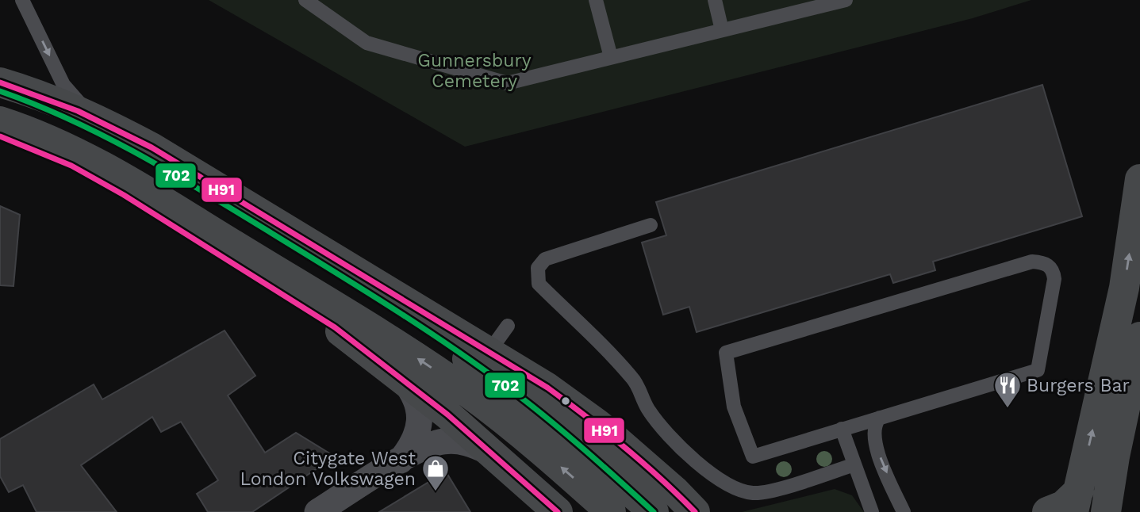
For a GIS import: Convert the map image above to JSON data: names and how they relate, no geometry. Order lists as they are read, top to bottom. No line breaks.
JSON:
{"parks":["Gunnersbury Cemetery"],"places":{"restaurant":["Burgers Bar"],"shop":["Citygate West London Volkswagen"]},"lines":["transit line H91","transit line 702"]}
